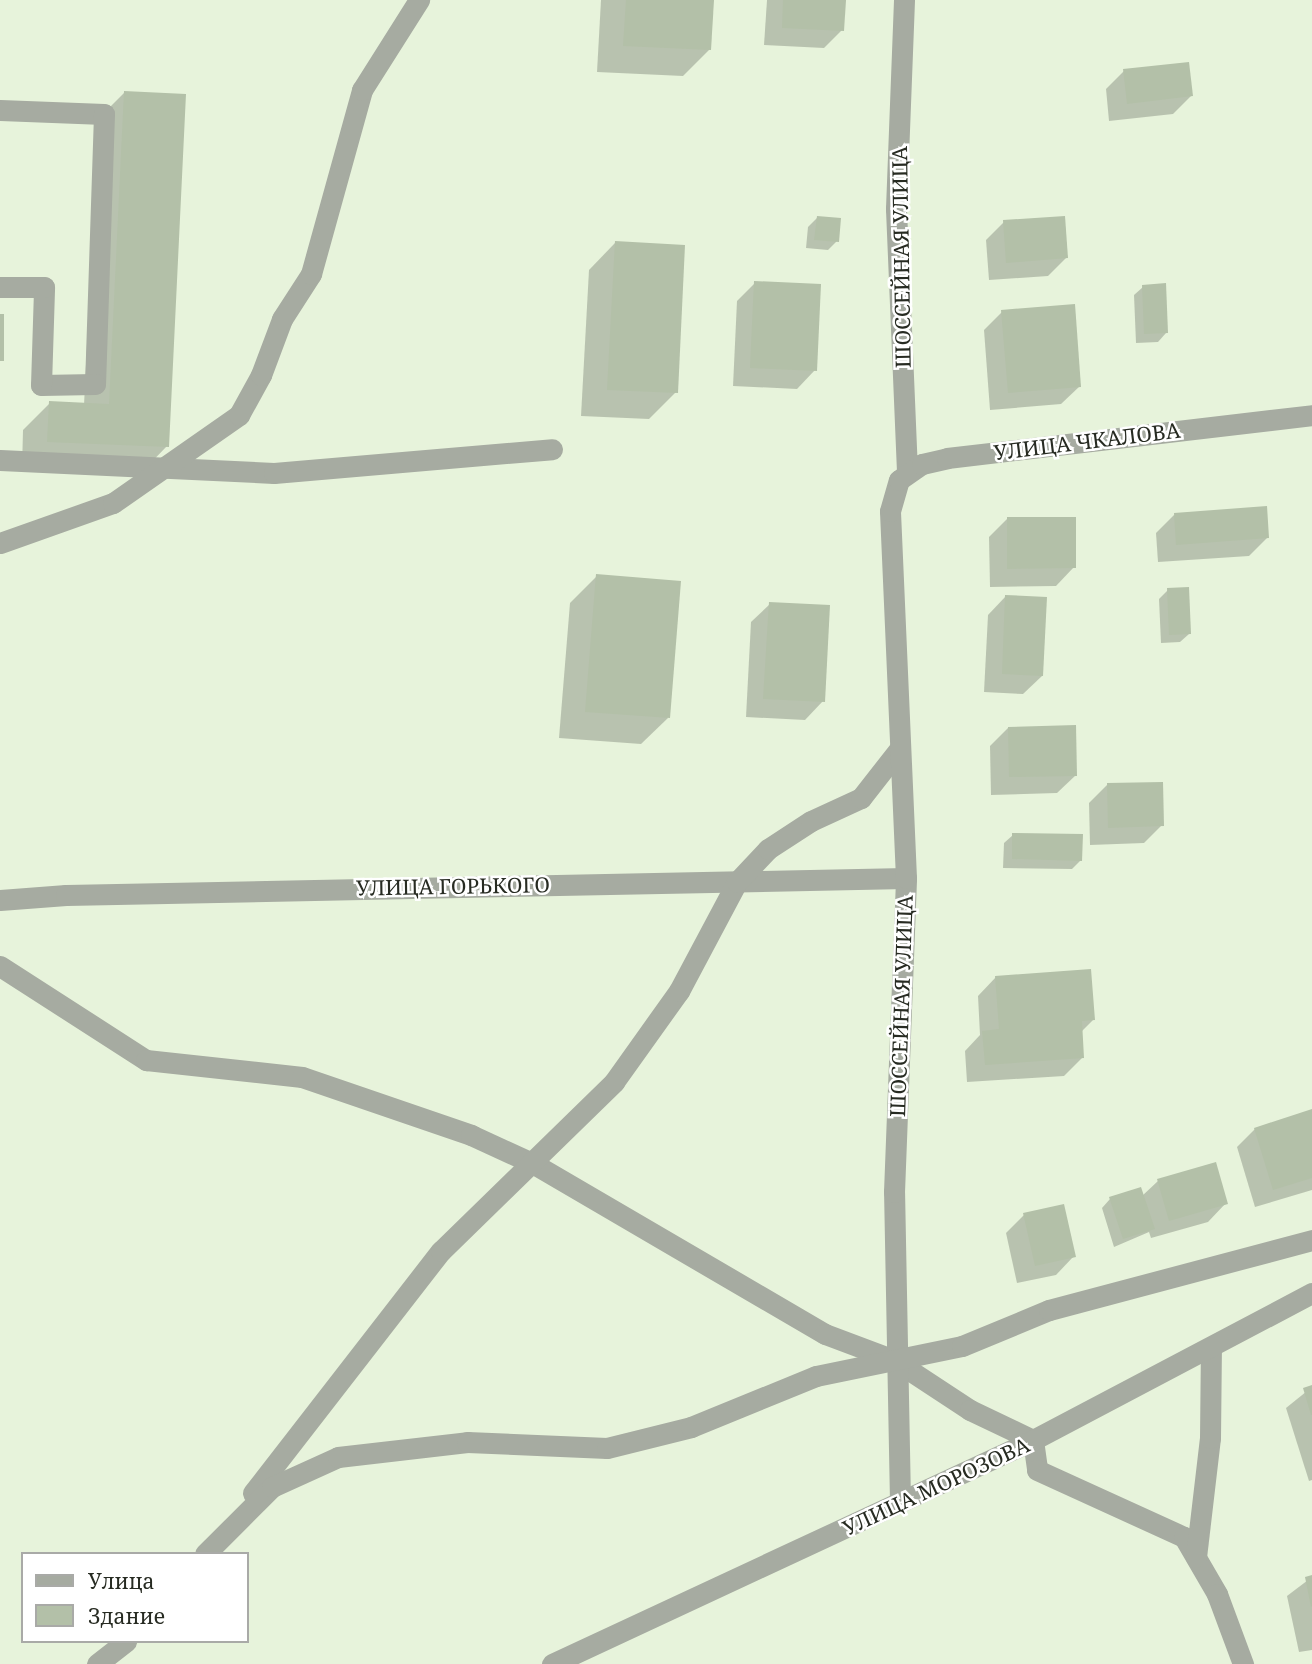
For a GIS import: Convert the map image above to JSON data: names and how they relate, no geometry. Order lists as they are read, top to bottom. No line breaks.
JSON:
{"streets":{"street":["ШОССЕЙНАЯ УЛИЦА","УЛИЦА ЧКАЛОВА","УЛИЦА ГОРЬКОГО","УЛИЦА МОРОЗОВА"]},"crossings":[["ШОССЕЙНАЯ УЛИЦА","УЛИЦА ЧКАЛОВА"],["ШОССЕЙНАЯ УЛИЦА","УЛИЦА ГОРЬКОГО"],["ШОССЕЙНАЯ УЛИЦА","УЛИЦА МОРОЗОВА"]],"legend":["Улица","Здание"]}
